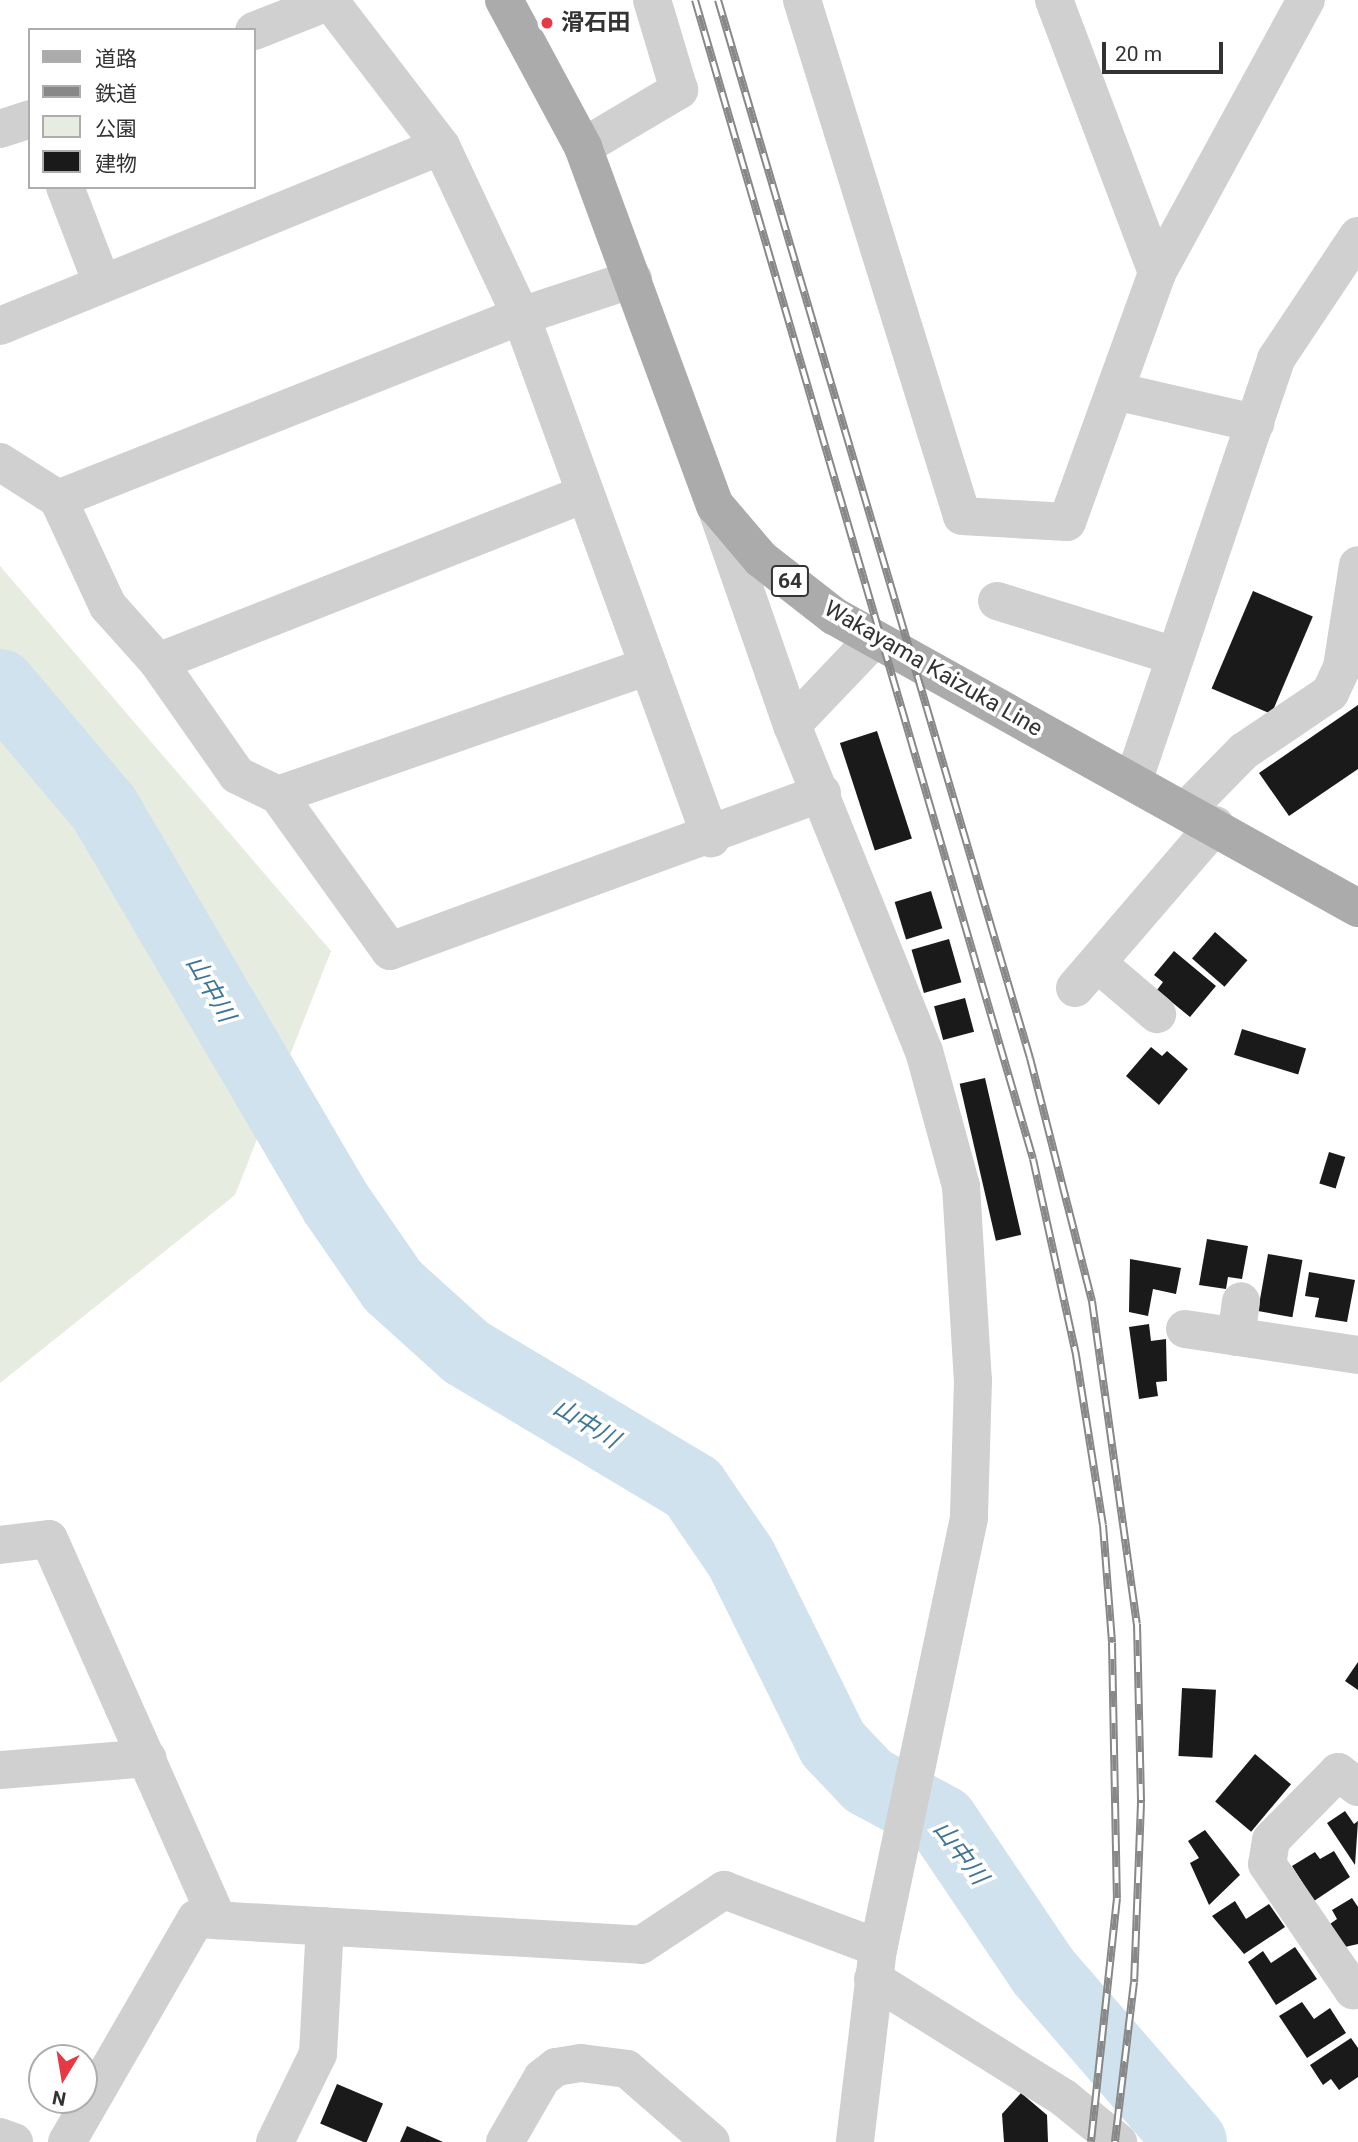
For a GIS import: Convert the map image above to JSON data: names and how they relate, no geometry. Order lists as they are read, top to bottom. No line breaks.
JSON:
{"streets":{"main road":["64","Wakayama Kaizuka Line"]},"water":["山中川"],"places":["滑石田"],"legend":["道路","鉄道","公園","建物"],"scale_bar":"20 m","north":"bottom"}
